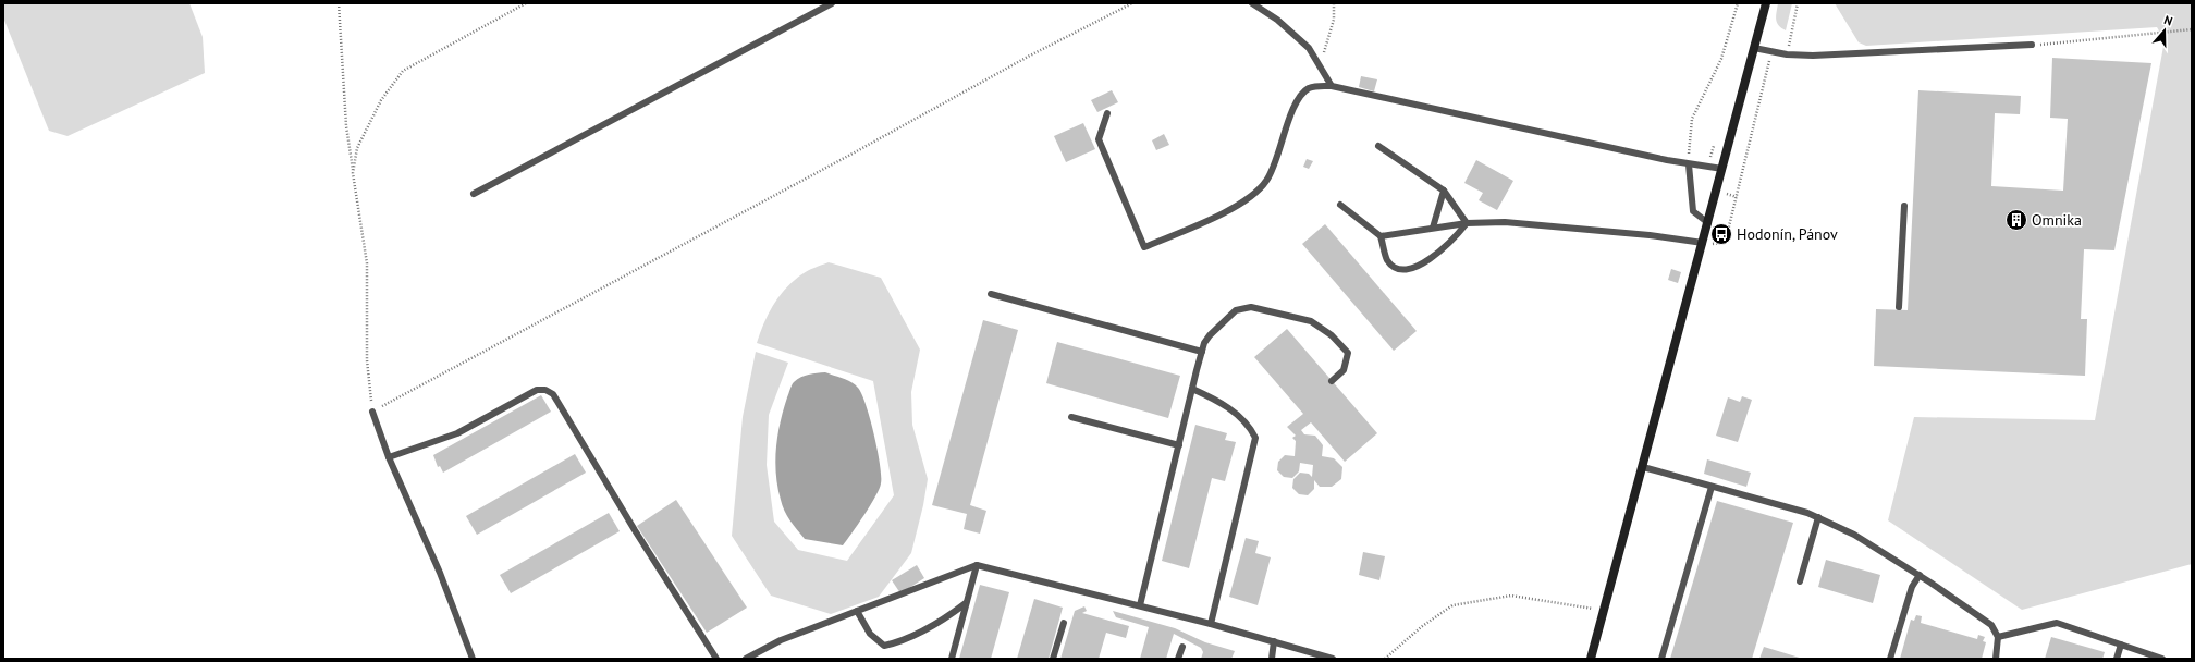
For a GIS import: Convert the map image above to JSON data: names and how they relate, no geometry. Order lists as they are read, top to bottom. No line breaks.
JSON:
{"places":{"building":["Omnika"],"bus stop":["Hodonín, Pánov"]},"north":"top"}
